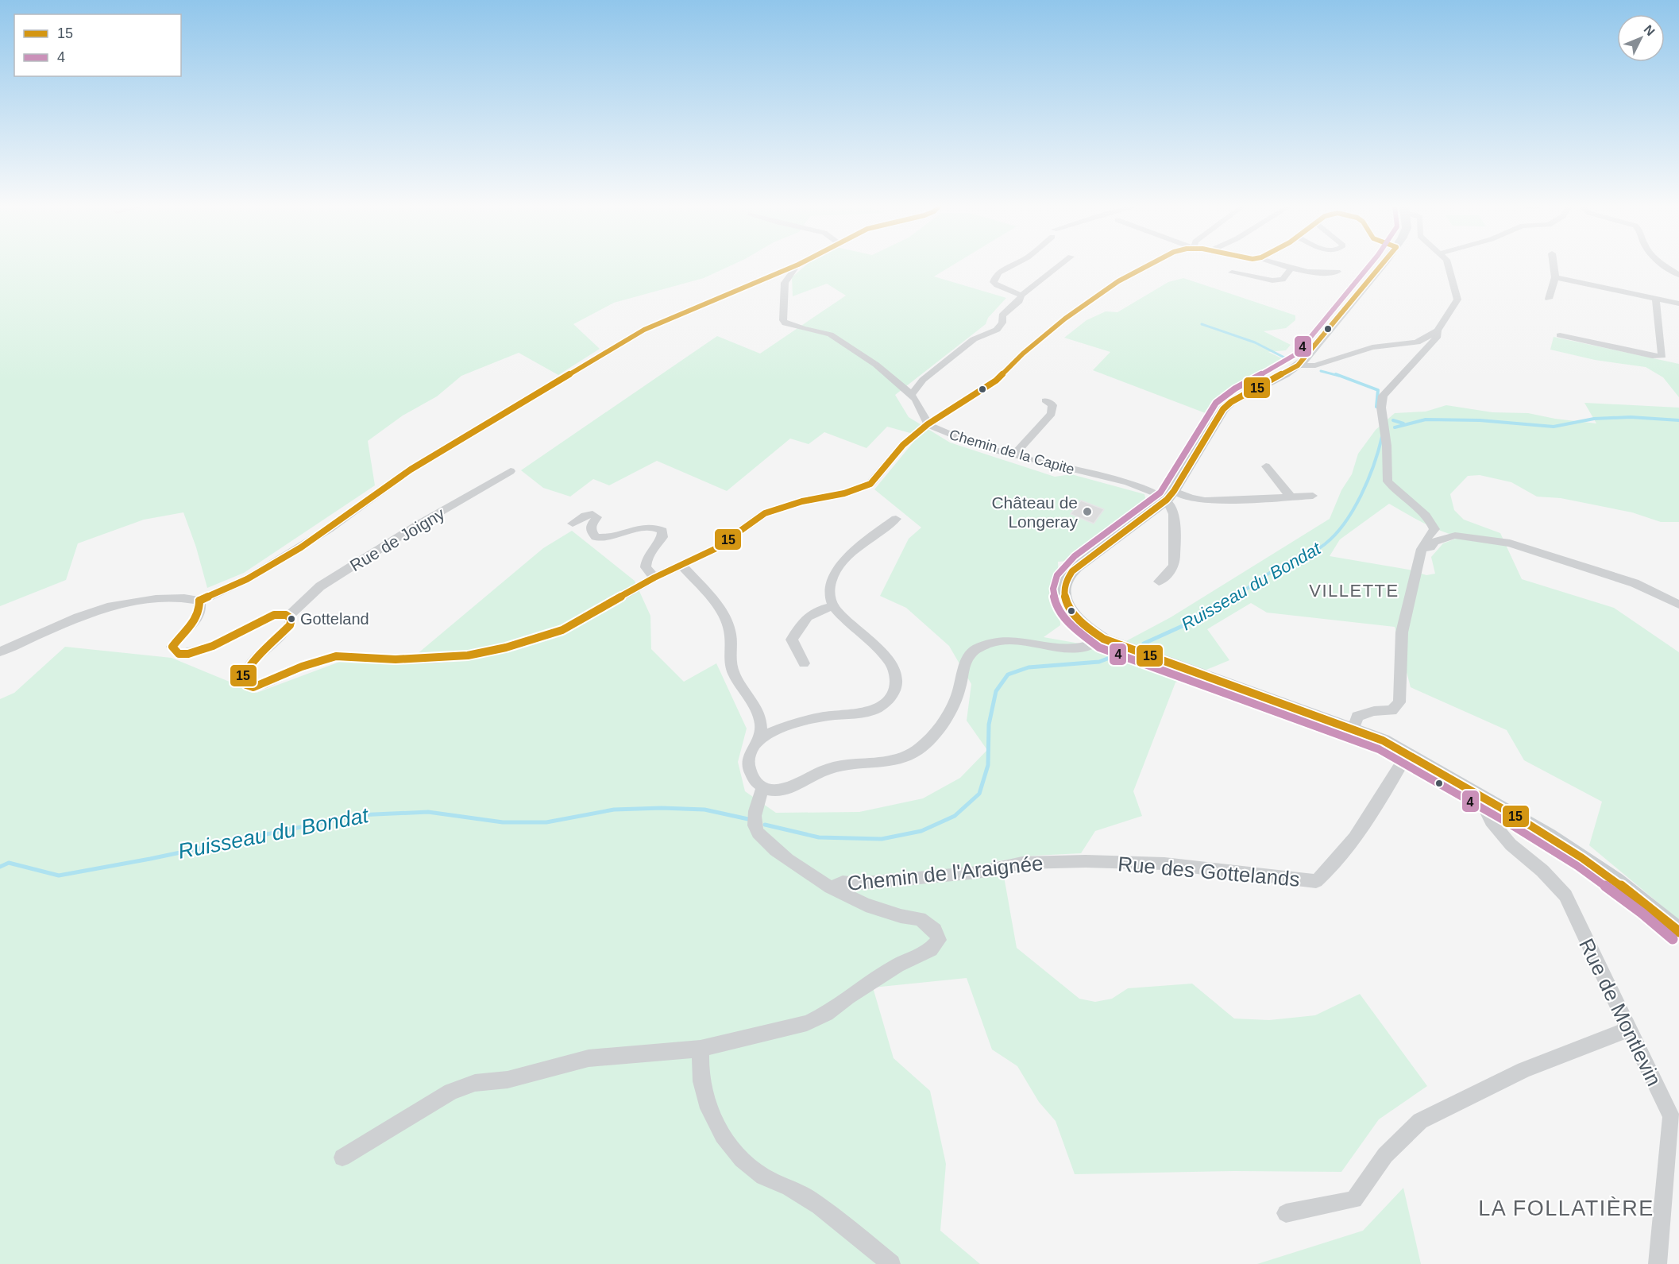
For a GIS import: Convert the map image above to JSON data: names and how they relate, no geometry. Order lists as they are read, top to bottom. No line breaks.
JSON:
{"streets":{"street":["Chemin de la Capite","Rue de Joigny","Rue des Gottelands","Chemin de l'Araignée","Rue de Montlevin"]},"crossings":[["Rue des Gottelands","Chemin de l'Araignée"]],"districts":["VILLETTE","LA FOLLATIÈRE"],"water":["Ruisseau du Bondat"],"places":["Château de Longeray","Gotteland"],"lines":["transit line 15","transit line 4"],"legend":["15","4"],"north":"top right"}
